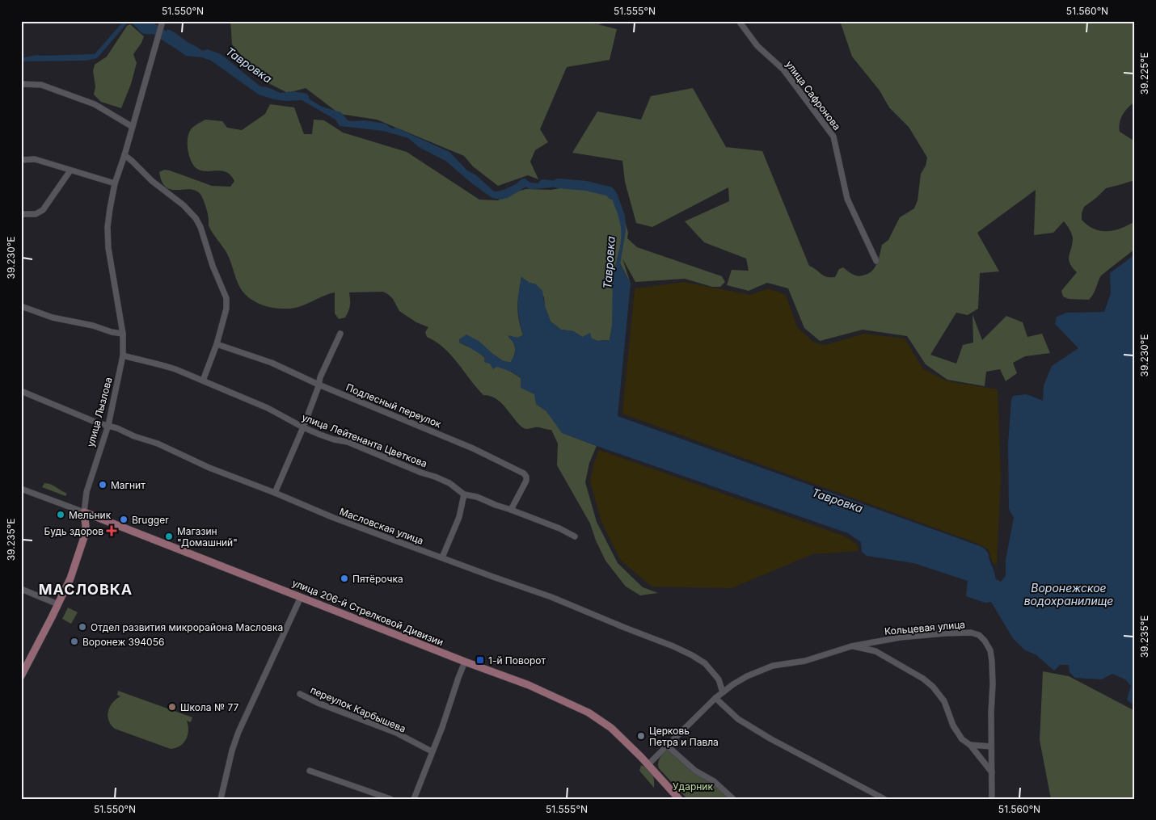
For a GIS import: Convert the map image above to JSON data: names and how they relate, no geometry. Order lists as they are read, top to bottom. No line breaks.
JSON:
{"streets":{"main road":["улица Лызлова","улица 206-й Стрелковой Дивизии"],"street":["улица Сафронова","Подлесный переулок","улица Лейтенанта Цветкова","Масловская улица","Кольцевая улица","переулок Карбышева"]},"crossings":[["Подлесный переулок","улица Лейтенанта Цветкова"],["улица Лызлова","улица Лейтенанта Цветкова"],["улица Лызлова","Масловская улица"],["улица Лызлова","улица 206-й Стрелковой Дивизии"],["Масловская улица","Кольцевая улица"],["улица 206-й Стрелковой Дивизии","Кольцевая улица"]],"districts":["МАСЛОВКА"],"water":["Тавровка","Воронежское водохранилище"],"parks":["Ударник"],"places":{"other":["Магнит","Мельник","Brugger","Магазин \"Домашний\"","Пятёрочка","Отдел развития микрорайона Масловка","Воронеж 394056","Школа № 77","Церковь Петра и Павла"],"health":["Будь здоров"],"transit":["1-й Поворот"]},"coordinates":["51.550°N","51.555°N","51.560°N","39.225°E","39.230°E","39.235°E"]}
